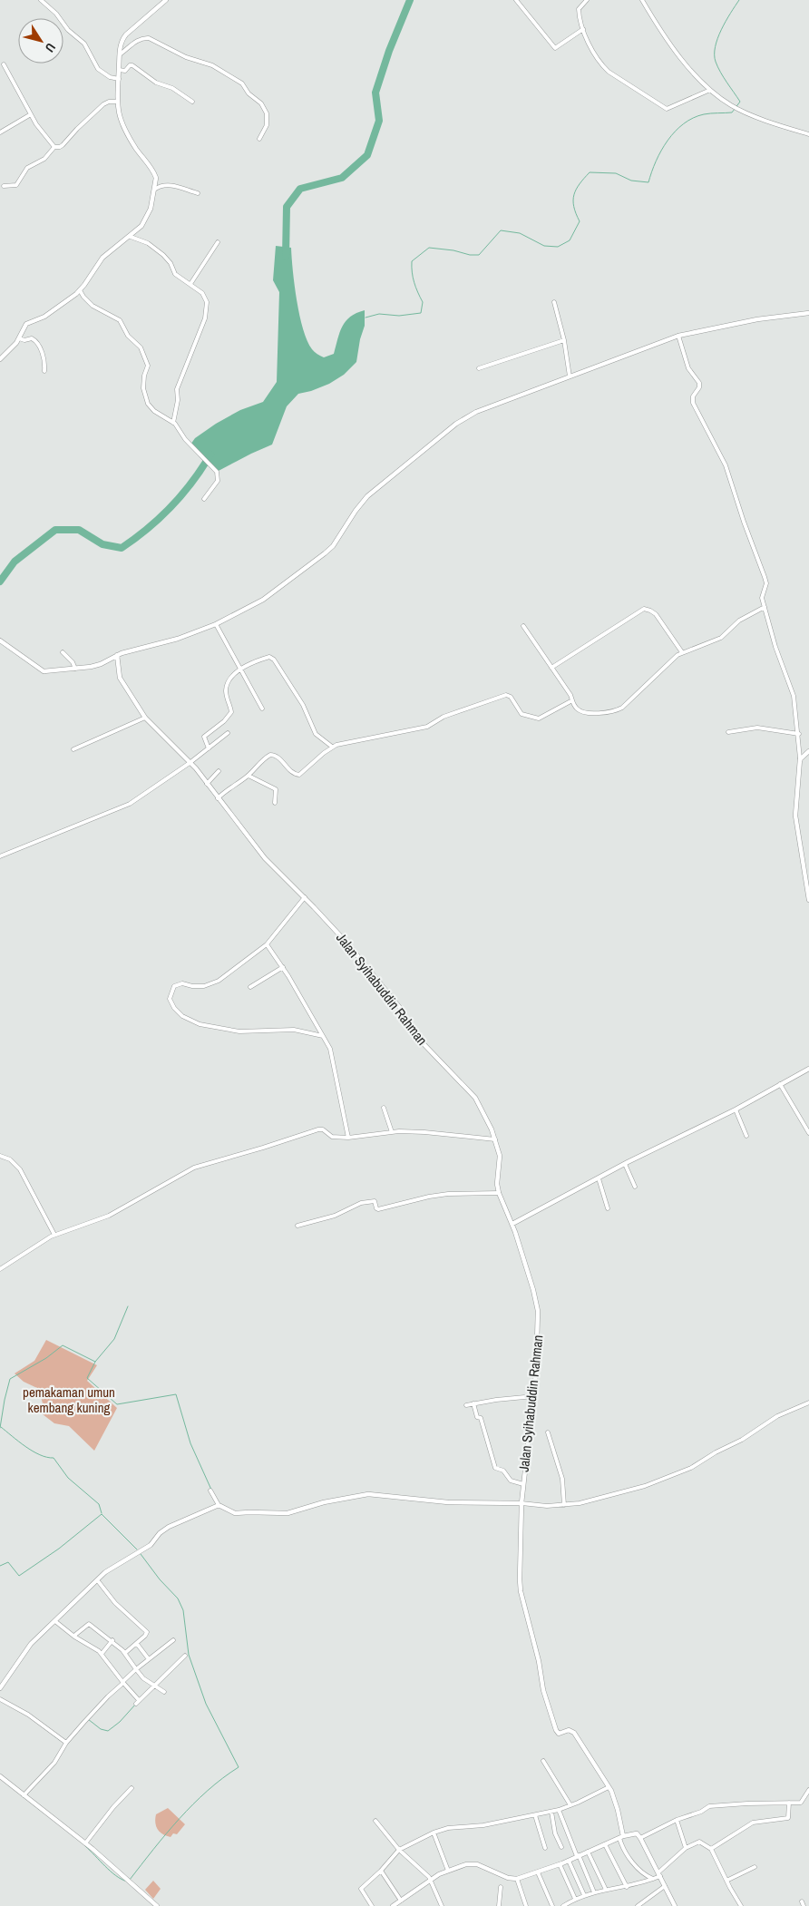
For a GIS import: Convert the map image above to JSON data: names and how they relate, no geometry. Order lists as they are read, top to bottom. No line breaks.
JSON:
{"streets":{"street":["Jalan Syihabuddin Rahman"]},"parks":["pemakaman umun kembang kuning"],"north":"bottom right"}
